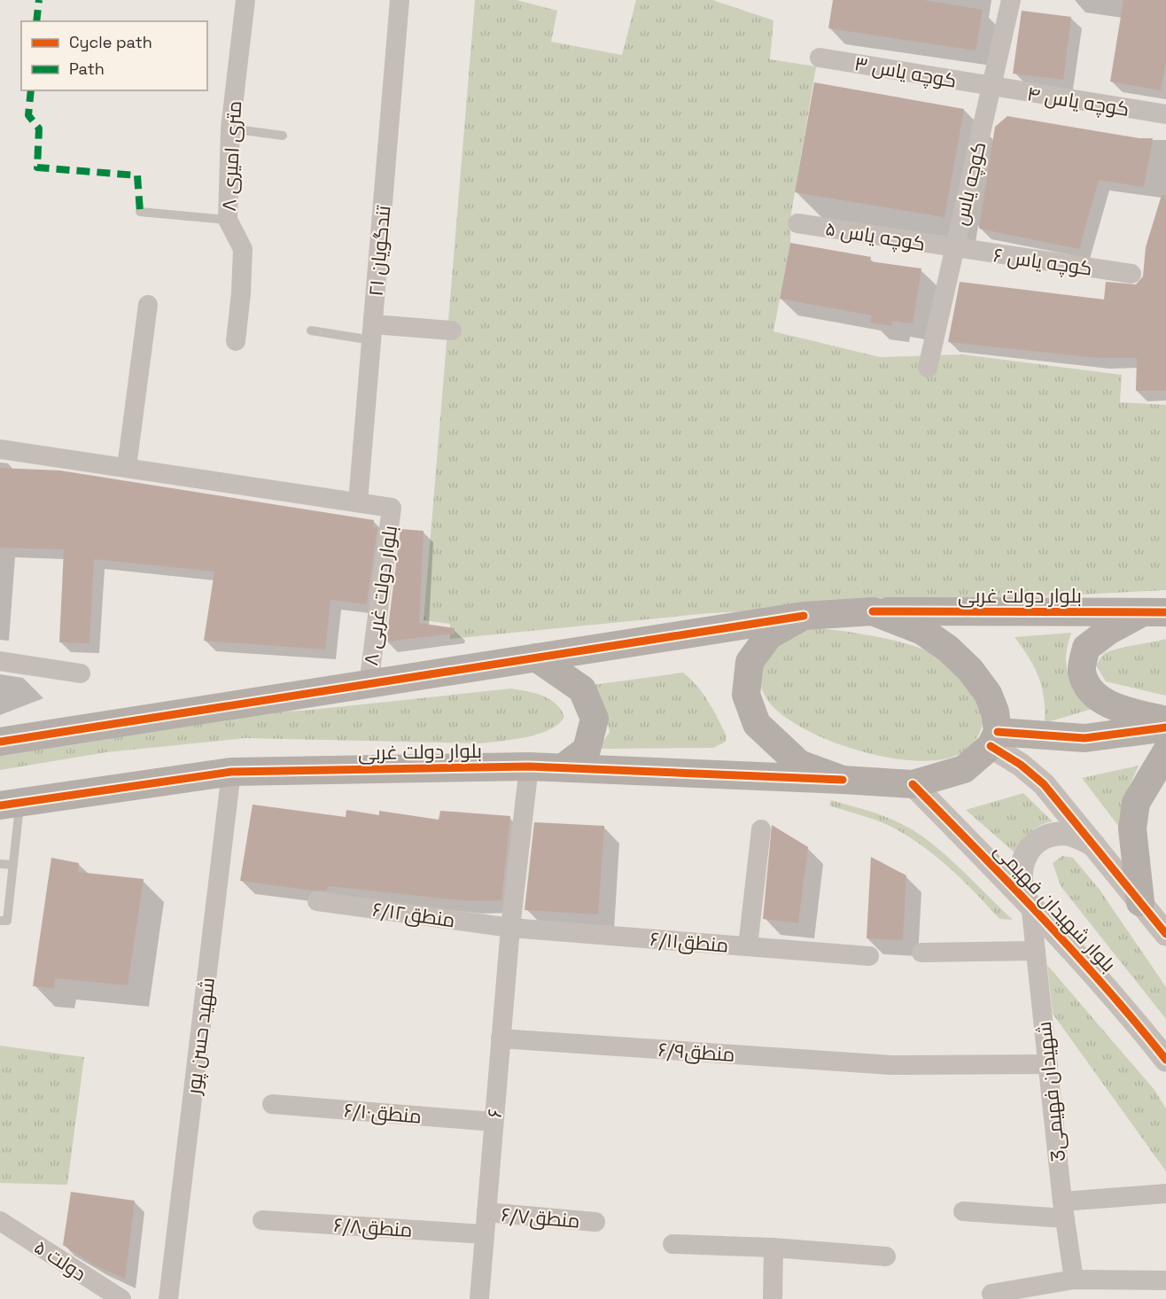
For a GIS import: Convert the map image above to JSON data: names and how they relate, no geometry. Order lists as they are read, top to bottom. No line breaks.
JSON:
{"streets":{"main road":["بلوار دولت غربی"],"street":["کوچه یاس ۳","کوچه یاس ۴","۸ متری امیری","کوچه یاس","کوچه یاس ۵","۲۱ تندگویان","کوچه یاس ۶","بلوار دولت غربی ۸","بلوار شهیدان فهیمی","منطق۶/۱۲","منطق۶/۱۱","شهید حسن پور","منطق۶/۹","3شهیدان فهیمی","منطق۶/۱۰","۶","منطق۶/۷","منطق۶/۸","۵ دولت"]},"crossings":[["کوچه یاس ۳","کوچه یاس ۴"],["کوچه یاس ۳","کوچه یاس"],["کوچه یاس ۴","کوچه یاس"],["کوچه یاس","کوچه یاس ۵"],["کوچه یاس","کوچه یاس ۶"],["کوچه یاس ۵","کوچه یاس ۶"],["۲۱ تندگویان","بلوار دولت غربی ۸"],["بلوار دولت غربی","بلوار شهیدان فهیمی"],["بلوار دولت غربی","شهید حسن پور"],["بلوار دولت غربی","۶"],["بلوار شهیدان فهیمی","3شهیدان فهیمی"],["منطق۶/۱۲","منطق۶/۱۱"],["منطق۶/۱۲","۶"],["منطق۶/۱۱","۶"],["منطق۶/۹","3شهیدان فهیمی"],["منطق۶/۹","۶"],["منطق۶/۱۰","۶"],["۶","منطق۶/۷"],["۶","منطق۶/۸"]],"legend":["Cycle path","Path"]}
